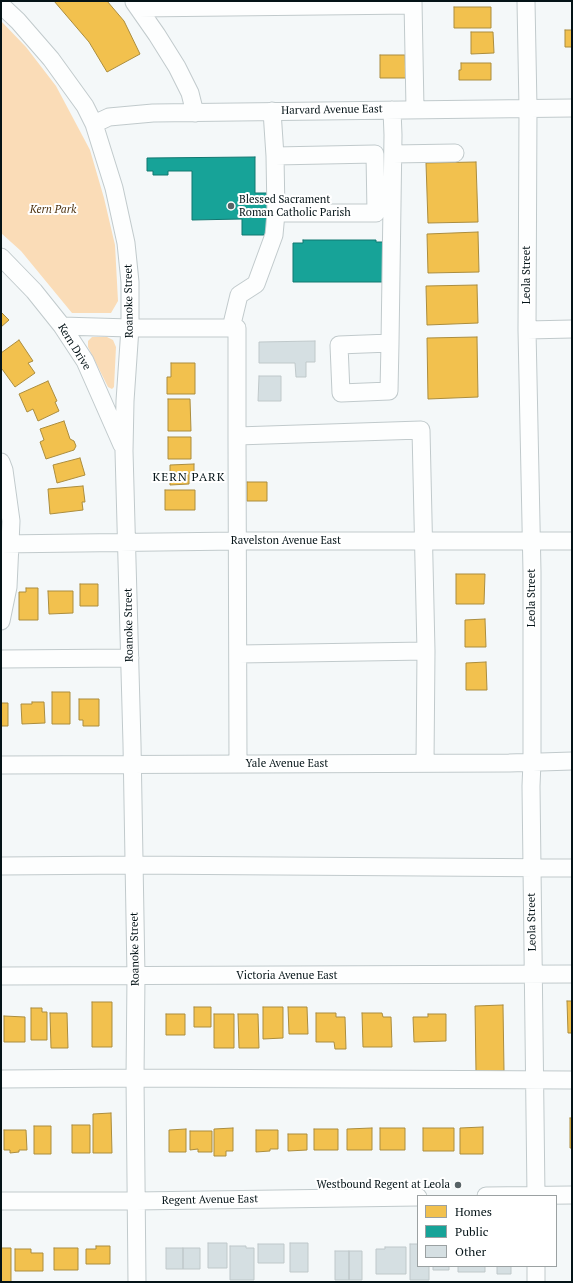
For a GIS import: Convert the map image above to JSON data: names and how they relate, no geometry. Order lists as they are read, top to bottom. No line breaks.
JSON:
{"streets":{"street":["Harvard Avenue East","Leola Street","Roanoke Street","Kern Drive","Ravelston Avenue East","Yale Avenue East","Victoria Avenue East","Regent Avenue East"]},"crossings":[["Harvard Avenue East","Leola Street"],["Harvard Avenue East","Roanoke Street"],["Leola Street","Ravelston Avenue East"],["Leola Street","Yale Avenue East"],["Leola Street","Victoria Avenue East"],["Roanoke Street","Kern Drive"],["Roanoke Street","Ravelston Avenue East"],["Roanoke Street","Yale Avenue East"],["Roanoke Street","Victoria Avenue East"],["Roanoke Street","Regent Avenue East"]],"districts":["KERN PARK"],"parks":["Kern Park"],"places":["Blessed Sacrament Roman Catholic Parish","Westbound Regent at Leola"],"legend":["Homes","Public","Other"]}
